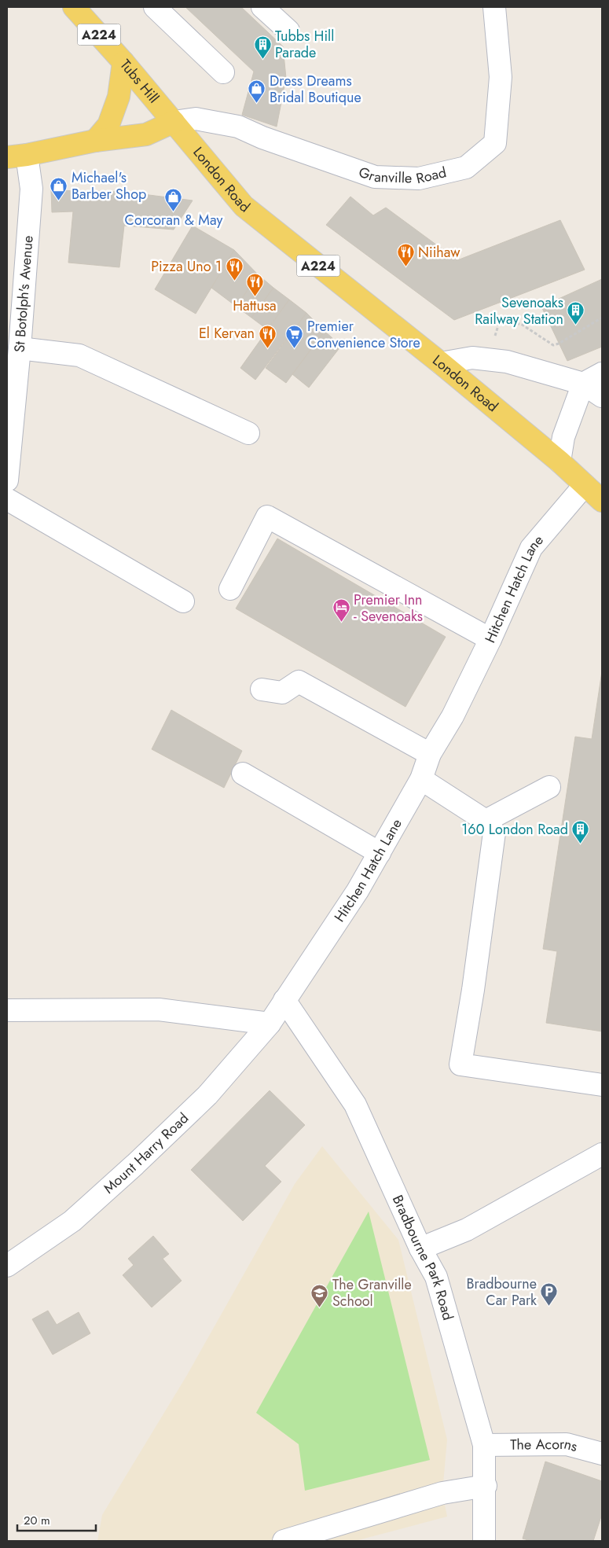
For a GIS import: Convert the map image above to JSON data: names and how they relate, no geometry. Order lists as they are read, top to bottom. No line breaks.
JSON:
{"streets":{"main road":["A224","Tubs Hill","London Road"],"street":["Granville Road","St Botolph's Avenue","Hitchen Hatch Lane","Mount Harry Road","Bradbourne Park Road","The Acorns"]},"crossings":[["Tubs Hill","Granville Road"],["Tubs Hill","London Road"],["Granville Road","London Road"],["London Road","Hitchen Hatch Lane"],["Hitchen Hatch Lane","Mount Harry Road"],["Hitchen Hatch Lane","Bradbourne Park Road"],["Bradbourne Park Road","The Acorns"]],"places":{"building":["Tubbs Hill Parade","Sevenoaks Railway Station","160 London Road"],"shop":["Dress Dreams Bridal Boutique","Michael's Barber Shop","Corcoran & May"],"restaurant":["Niihaw","Pizza Uno 1","Hattusa","El Kervan"],"supermarket":["Premier Convenience Store"],"hotel":["Premier Inn - Sevenoaks"],"parking":["Bradbourne Car Park"],"school or university":["The Granville School"]},"scale_bar":"20 m"}
